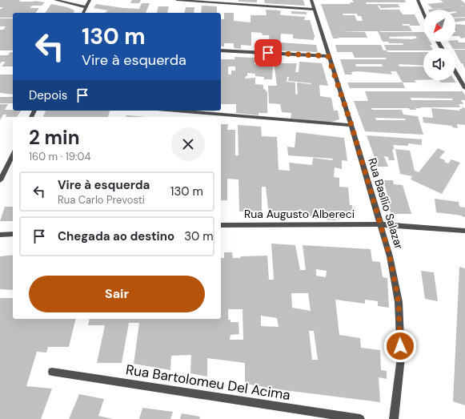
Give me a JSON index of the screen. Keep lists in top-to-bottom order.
{
  "streets": {
    "street": ["Rua Basílio Salazar", "Rua Augusto Albereci", "Rua Bartolomeu Del Acima"]
  },
  "crossings": [
    ["Rua Basílio Salazar", "Rua Augusto Albereci"]
  ],
  "north": "bottom left",
  "page": {
    "turn": ["130 m", "Vire à esquerda"],
    "then": "Depois",
    "heading": ["2 min", "160 m · 19:04"],
    "list": [
      {
        "name": "Vire à esquerda",
        "note": "Rua Carlo Prevosti",
        "value": "130 m"
      },
      {
        "name": "Chegada ao destino",
        "value": "30 m"
      }
    ],
    "buttons": "Sair"
  }
}
